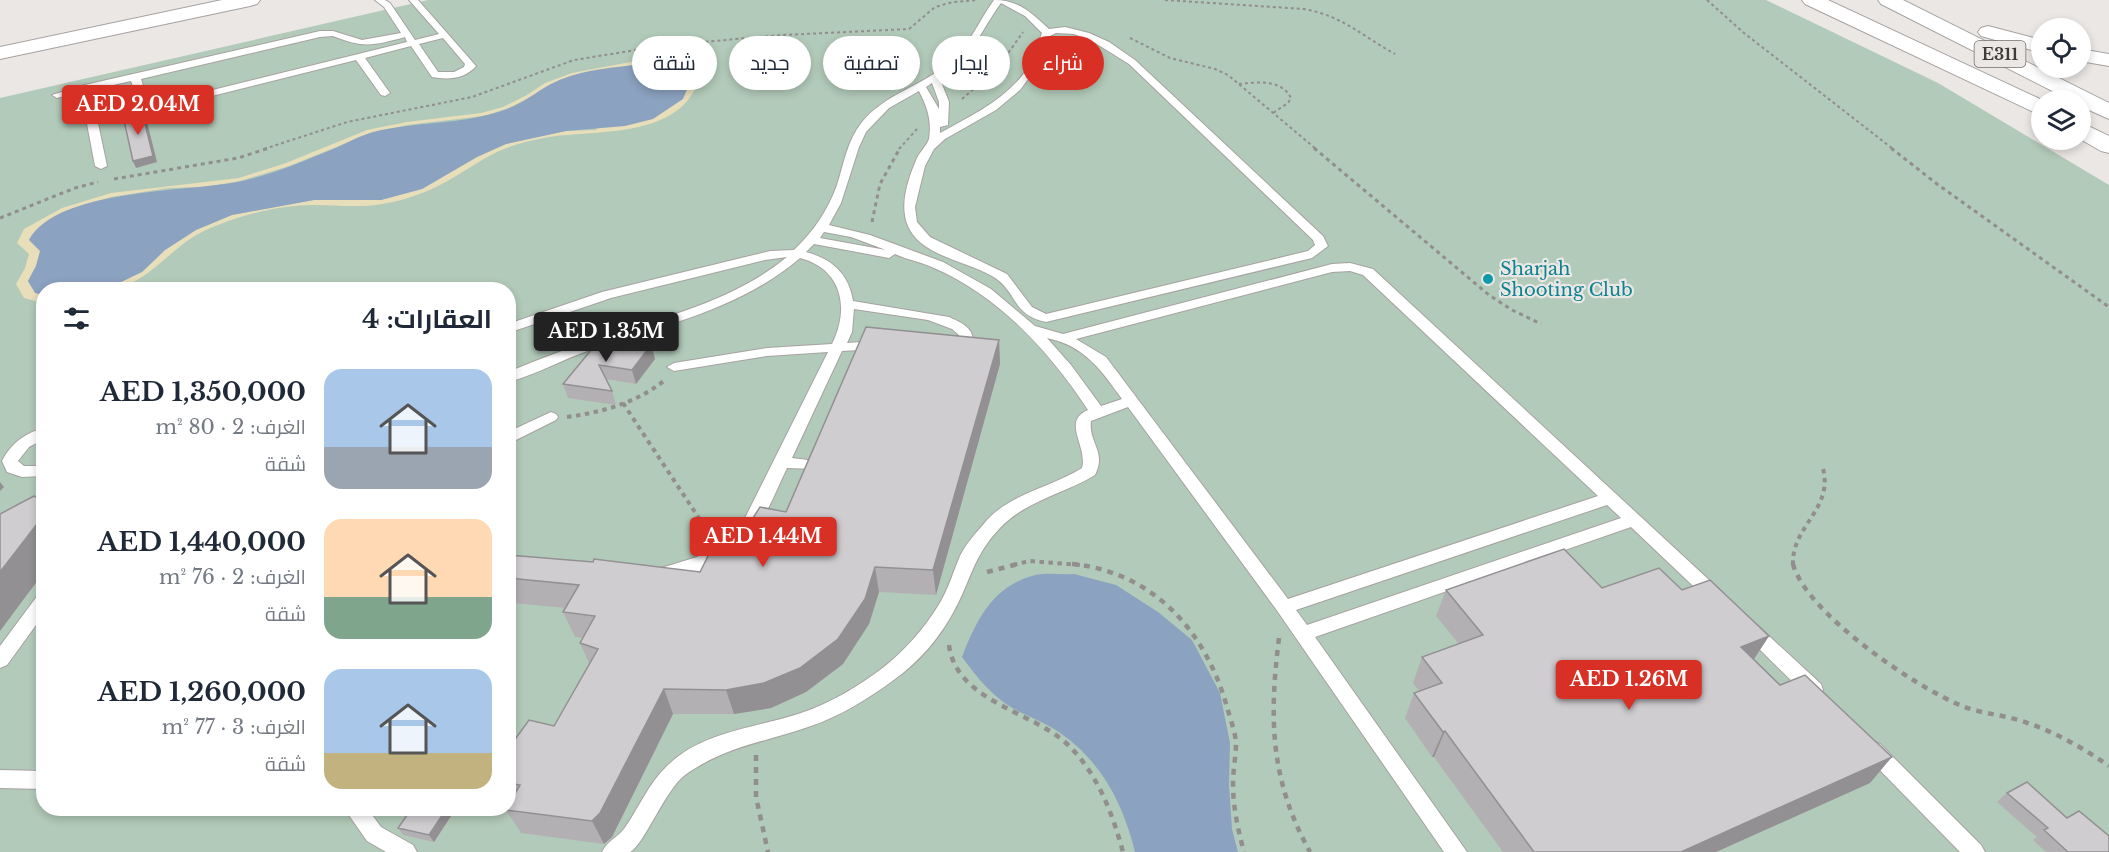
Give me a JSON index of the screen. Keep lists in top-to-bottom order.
{
  "streets": {
    "main road": ["E311"]
  },
  "places": ["Sharjah Shooting Club"],
  "page": {
    "chip": [
      "شراء",
      "إيجار",
      "تصفية",
      "جديد",
      "شقة"
    ],
    "price": [
      "AED 2.04M",
      "AED 1.35M",
      "AED 1.44M",
      "AED 1.26M"
    ],
    "heading": "العقارات: 4",
    "list": [
      {
        "name": "AED 1,350,000",
        "note": "الغرف: 2 · 80 m² · شقة"
      },
      {
        "name": "AED 1,440,000",
        "note": "الغرف: 2 · 76 m² · شقة"
      },
      {
        "name": "AED 1,260,000",
        "note": "الغرف: 3 · 77 m² · شقة"
      }
    ]
  }
}
